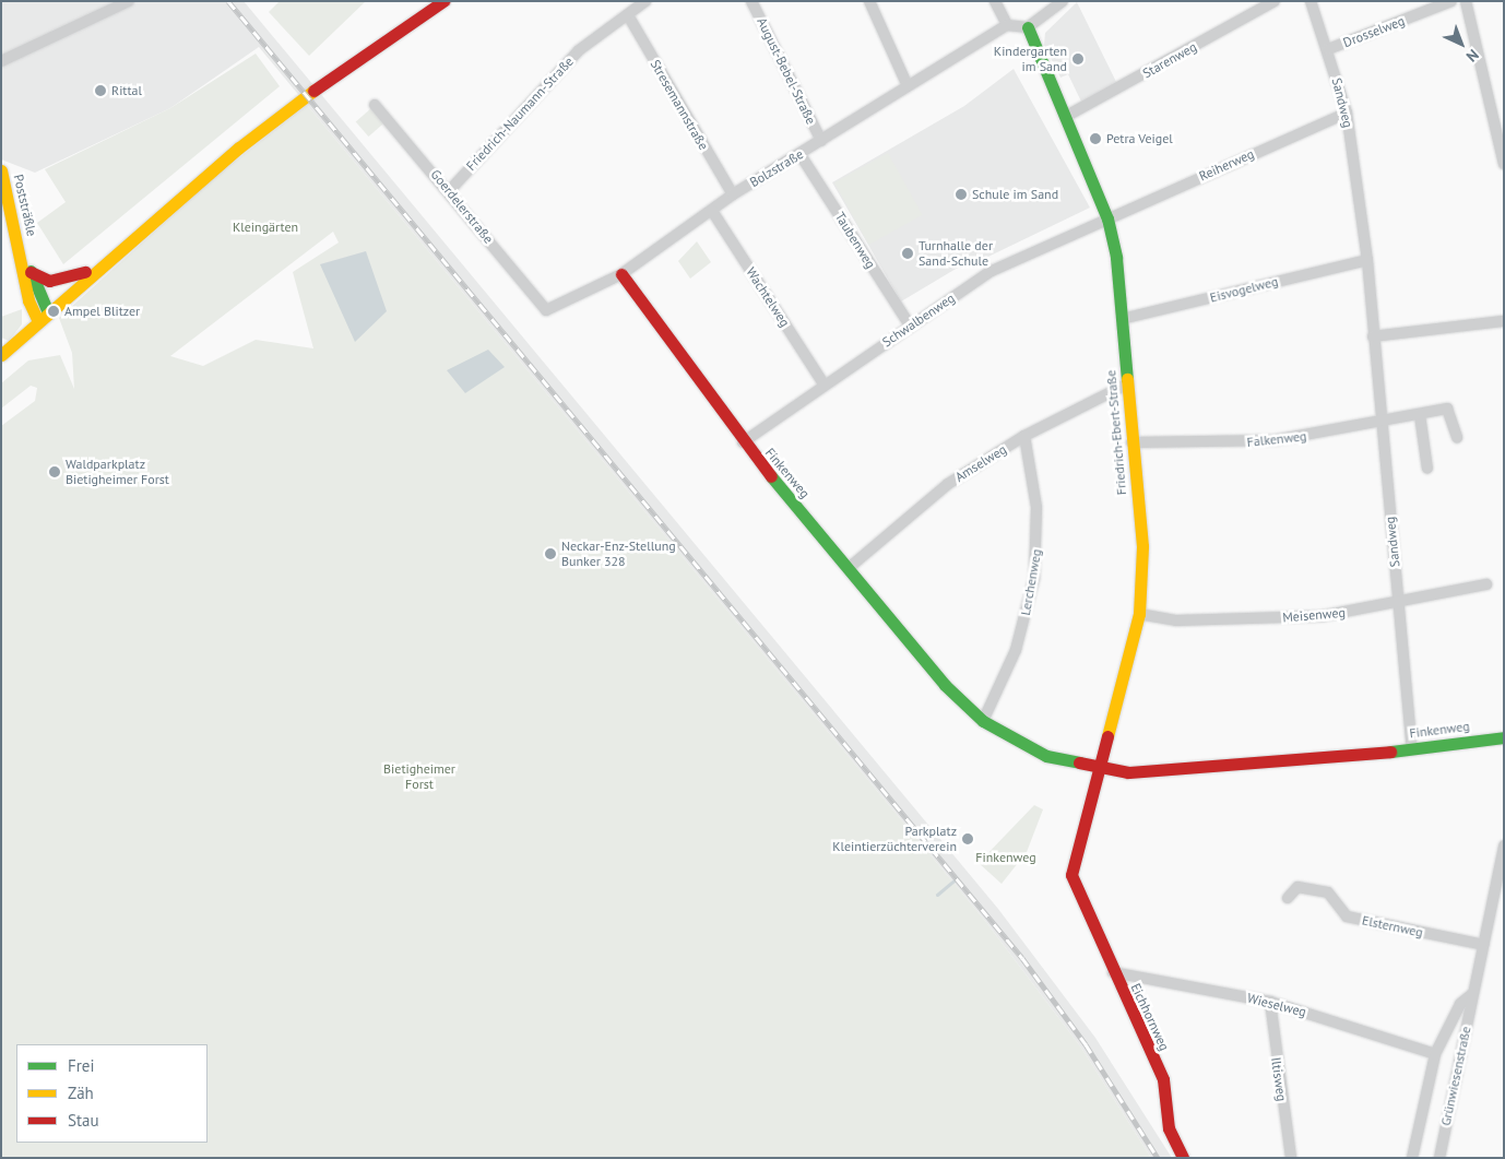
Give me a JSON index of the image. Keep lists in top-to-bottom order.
{
  "streets": {
    "street": [
      "Drosselweg",
      "Starenweg",
      "August-Bebel-Straße",
      "Sandweg",
      "Stresemannstraße",
      "Friedrich-Naumann-Straße",
      "Reiherweg",
      "Bolzstraße",
      "Poststräßle",
      "Goerdelerstraße",
      "Taubenweg",
      "Eisvogelweg",
      "Wachtelweg",
      "Schwalbenweg",
      "Friedrich-Ebert-Straße",
      "Falkenweg",
      "Amselweg",
      "Finkenweg",
      "Lerchenweg",
      "Meisenweg",
      "Elsternweg",
      "Wieselweg",
      "Eichhornweg",
      "Grünwiesenstraße",
      "Iltisweg"
    ]
  },
  "crossings": [
    ["Drosselweg", "Sandweg"],
    ["Starenweg", "Friedrich-Ebert-Straße"],
    ["August-Bebel-Straße", "Bolzstraße"],
    ["Sandweg", "Reiherweg"],
    ["Sandweg", "Eisvogelweg"],
    ["Sandweg", "Falkenweg"],
    ["Sandweg", "Finkenweg"],
    ["Sandweg", "Meisenweg"],
    ["Stresemannstraße", "Friedrich-Naumann-Straße"],
    ["Stresemannstraße", "Bolzstraße"],
    ["Friedrich-Naumann-Straße", "Goerdelerstraße"],
    ["Reiherweg", "Schwalbenweg"],
    ["Reiherweg", "Friedrich-Ebert-Straße"],
    ["Bolzstraße", "Goerdelerstraße"],
    ["Bolzstraße", "Taubenweg"],
    ["Bolzstraße", "Wachtelweg"],
    ["Bolzstraße", "Finkenweg"],
    ["Taubenweg", "Schwalbenweg"],
    ["Eisvogelweg", "Friedrich-Ebert-Straße"],
    ["Wachtelweg", "Schwalbenweg"],
    ["Schwalbenweg", "Friedrich-Ebert-Straße"],
    ["Schwalbenweg", "Finkenweg"],
    ["Friedrich-Ebert-Straße", "Falkenweg"],
    ["Friedrich-Ebert-Straße", "Amselweg"],
    ["Friedrich-Ebert-Straße", "Finkenweg"],
    ["Friedrich-Ebert-Straße", "Meisenweg"],
    ["Friedrich-Ebert-Straße", "Eichhornweg"],
    ["Amselweg", "Finkenweg"],
    ["Amselweg", "Lerchenweg"],
    ["Finkenweg", "Lerchenweg"],
    ["Elsternweg", "Grünwiesenstraße"],
    ["Wieselweg", "Eichhornweg"],
    ["Wieselweg", "Grünwiesenstraße"],
    ["Wieselweg", "Iltisweg"]
  ],
  "parks": ["Kleingärten", "Bietigheimer Forst", "Finkenweg"],
  "places": [
    "Kindergarten im Sand",
    "Rittal",
    "Petra Veigel",
    "Schule im Sand",
    "Turnhalle der Sand-Schule",
    "Ampel Blitzer",
    "Waldparkplatz Bietigheimer Forst",
    "Neckar-Enz-Stellung Bunker 328",
    "Parkplatz Kleintierzüchterverein"
  ],
  "legend": ["Frei", "Zäh", "Stau"],
  "north": "bottom right"
}
